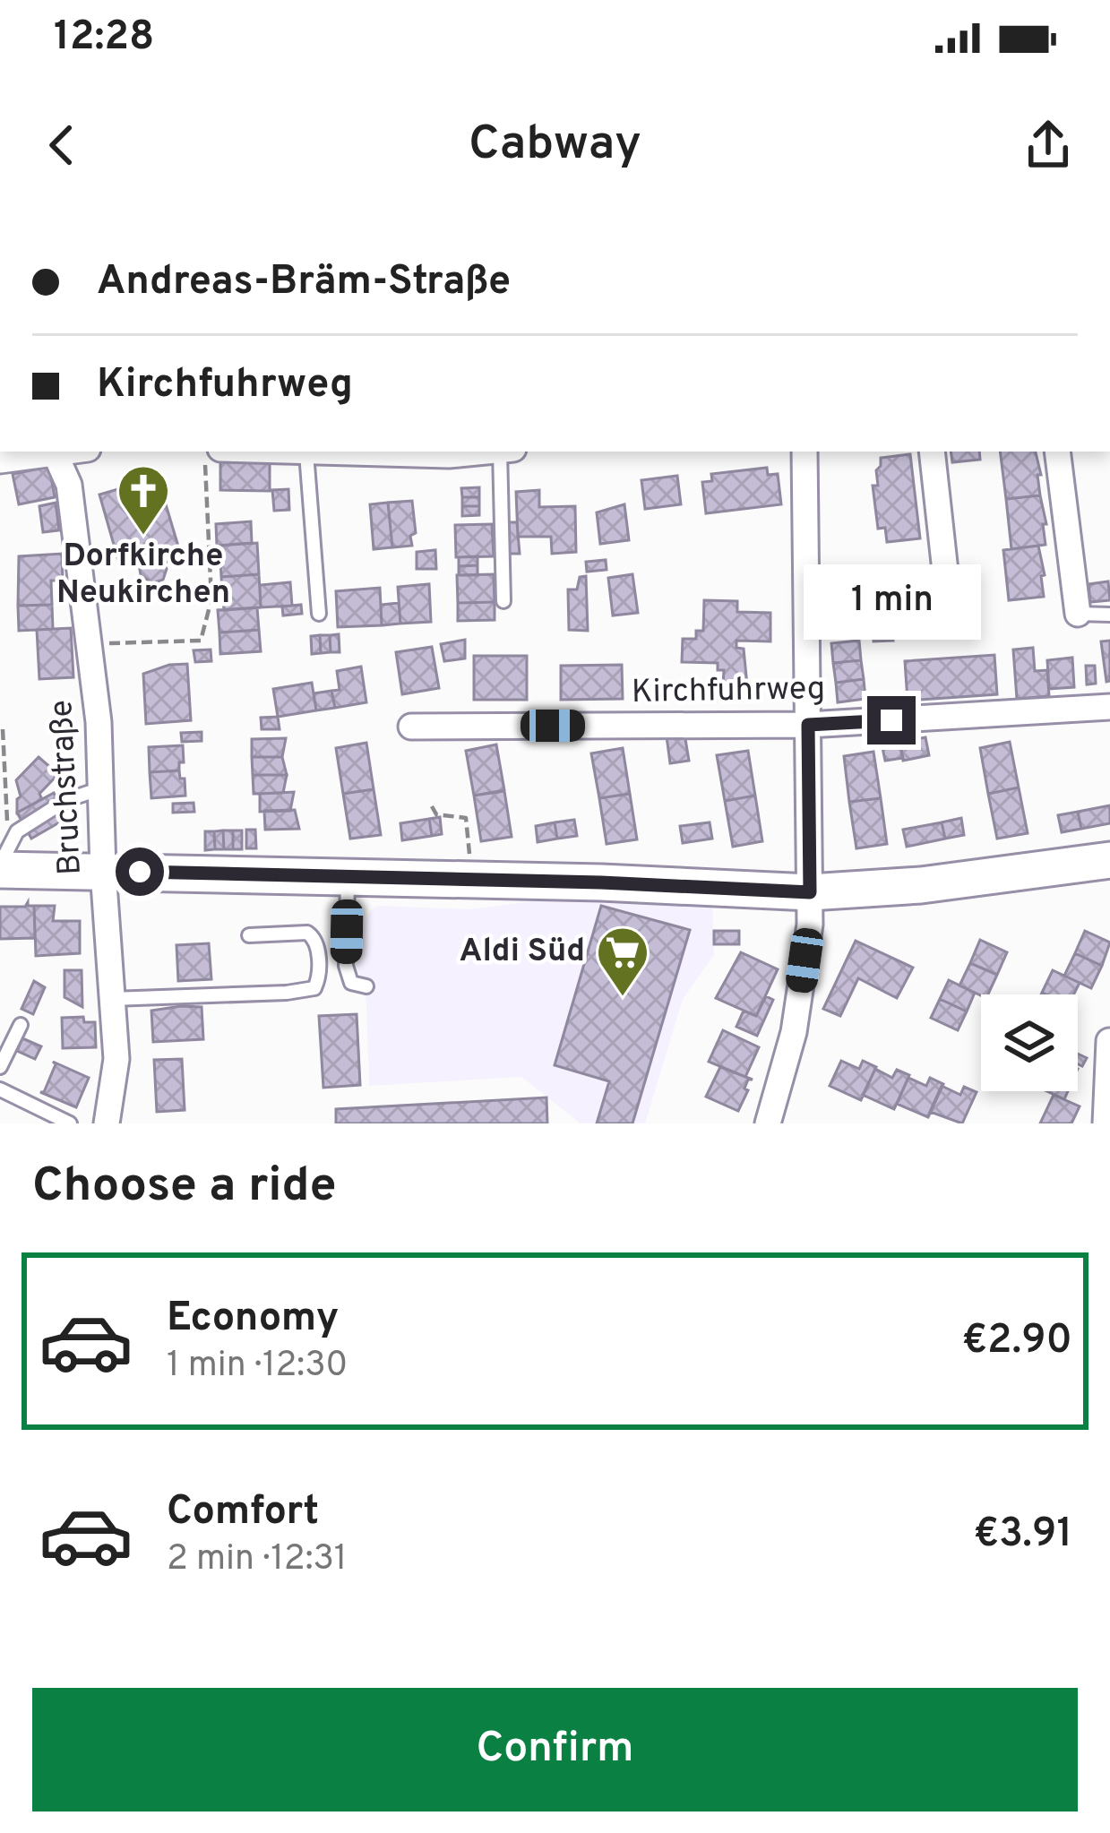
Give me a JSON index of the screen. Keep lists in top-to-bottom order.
{
  "streets": {
    "street": ["Kirchfuhrweg", "Bruchstraße"]
  },
  "places": {
    "church": ["Dorfkirche Neukirchen"],
    "supermarket": ["Aldi Süd"]
  },
  "page": {
    "status": "12:28",
    "header": "Cabway",
    "banner": ["Andreas-Bräm-Straße", "Kirchfuhrweg"],
    "bubble": "1 min",
    "heading": "Choose a ride",
    "list": [
      {
        "name": "Economy",
        "note": "1 min · 12:30",
        "value": "€2.90"
      },
      {
        "name": "Comfort",
        "note": "2 min · 12:31",
        "value": "€3.91"
      }
    ],
    "buttons": "Confirm"
  }
}
